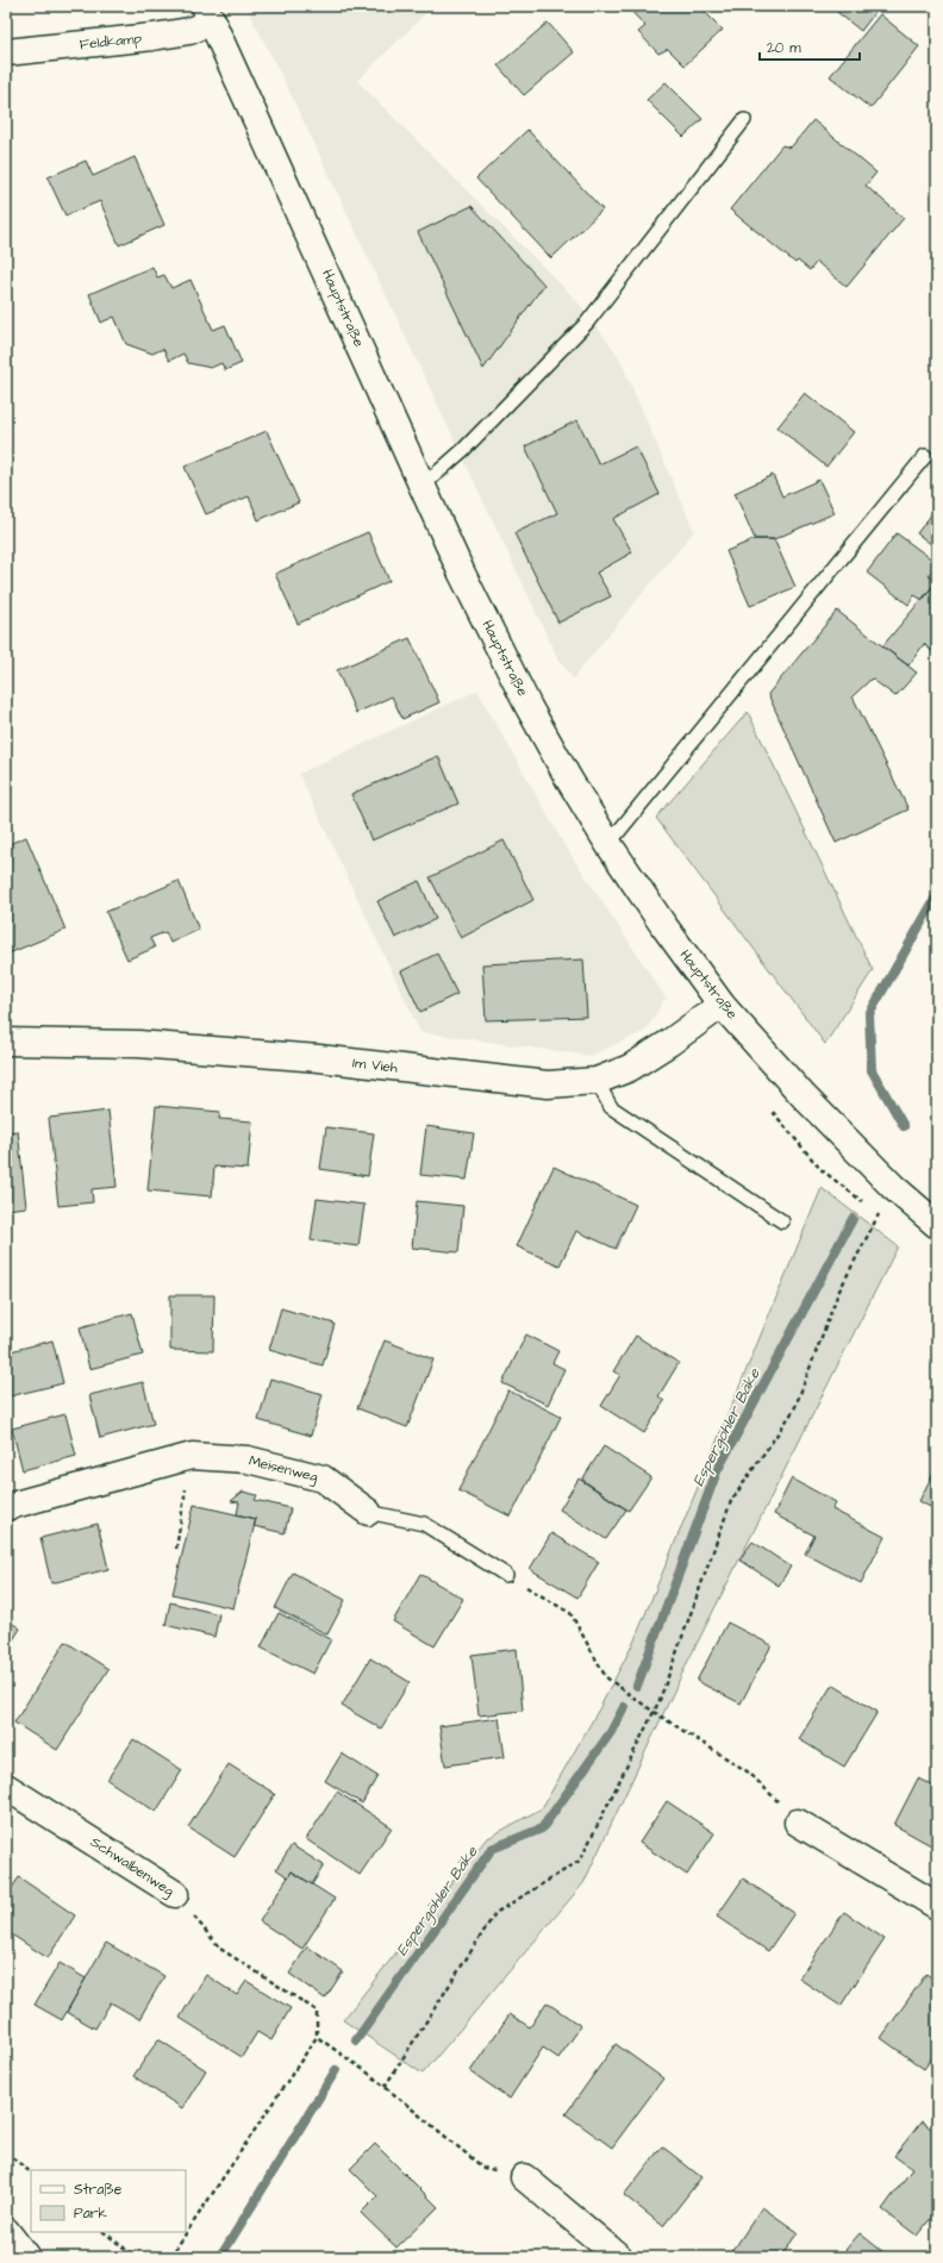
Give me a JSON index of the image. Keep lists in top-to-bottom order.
{
  "streets": {
    "street": [
      "Feldkamp",
      "Hauptstraße",
      "Im Vieh",
      "Meisenweg",
      "Schwalbenweg"
    ]
  },
  "crossings": [
    ["Feldkamp", "Hauptstraße"],
    ["Hauptstraße", "Im Vieh"]
  ],
  "water": ["Espergöhler Bäke"],
  "legend": ["Straße", "Park"],
  "scale_bar": "20 m"
}
